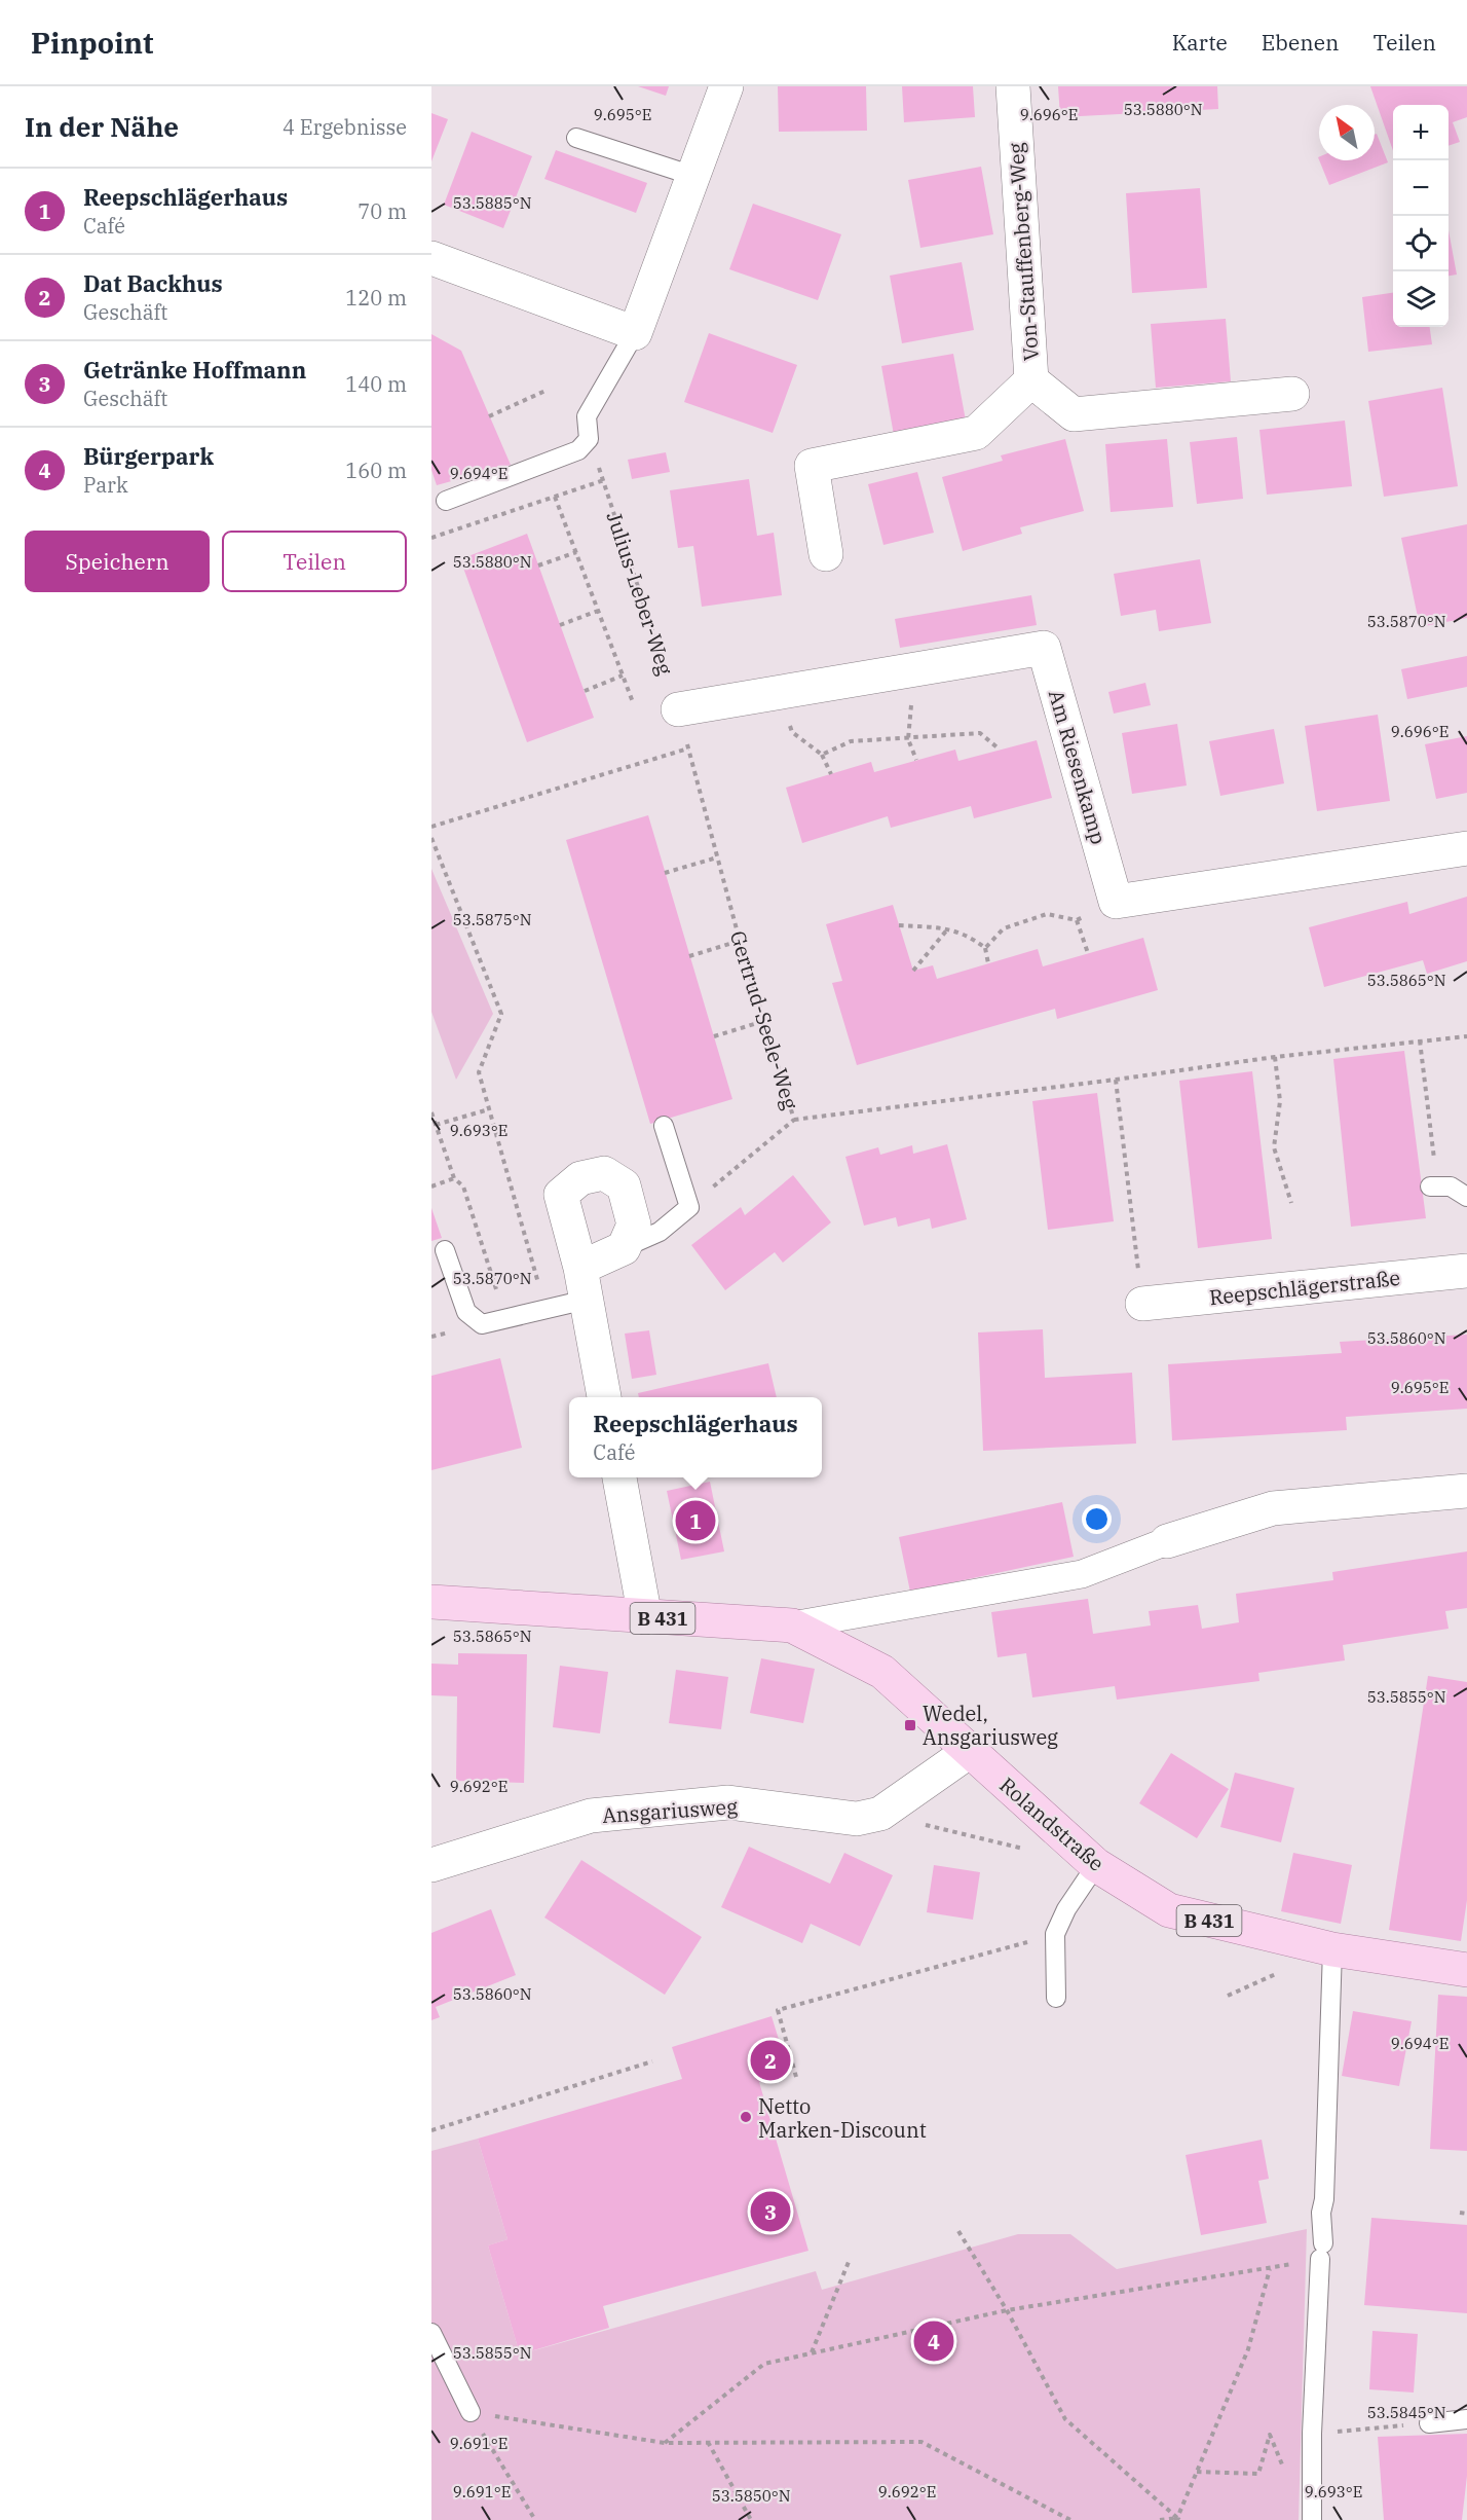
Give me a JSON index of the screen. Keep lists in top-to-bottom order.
{
  "streets": {
    "main road": ["B 431", "Rolandstraße"],
    "street": [
      "Von-Stauffenberg-Weg",
      "Am Riesenkamp",
      "Reepschlägerstraße",
      "Ansgariusweg"
    ],
    "path": ["Julius-Leber-Weg", "Gertrud-Seele-Weg"]
  },
  "crossings": [
    ["Julius-Leber-Weg", "Am Riesenkamp"],
    ["Julius-Leber-Weg", "Gertrud-Seele-Weg"],
    ["B 431", "Rolandstraße"],
    ["Ansgariusweg", "Rolandstraße"]
  ],
  "places": {
    "transit": ["Wedel, Ansgariusweg"],
    "other": ["Netto Marken-Discount"]
  },
  "north": "top left",
  "page": {
    "header": "Pinpoint",
    "nav": ["Karte", "Ebenen", "Teilen"],
    "heading": ["In der Nähe", "4 Ergebnisse"],
    "map_buttons": ["+", "−"],
    "list": [
      {
        "mark": "1",
        "name": "Reepschlägerhaus",
        "note": "Café",
        "value": "70 m"
      },
      {
        "mark": "2",
        "name": "Dat Backhus",
        "note": "Geschäft",
        "value": "120 m"
      },
      {
        "mark": "3",
        "name": "Getränke Hoffmann",
        "note": "Geschäft",
        "value": "140 m"
      },
      {
        "mark": "4",
        "name": "Bürgerpark",
        "note": "Park",
        "value": "160 m"
      }
    ],
    "buttons": ["Speichern", "Teilen"],
    "popup": ["Reepschlägerhaus", "Café"],
    "pins": [
      "1",
      "2",
      "3",
      "4"
    ]
  },
  "coordinates": [
    "53.5880°N",
    "9.695°E",
    "9.696°E",
    "53.5885°N",
    "9.694°E",
    "53.5870°N",
    "53.5875°N",
    "53.5865°N",
    "9.693°E",
    "53.5860°N",
    "53.5855°N",
    "9.692°E",
    "53.5845°N",
    "9.691°E",
    "53.5850°N"
  ]
}
